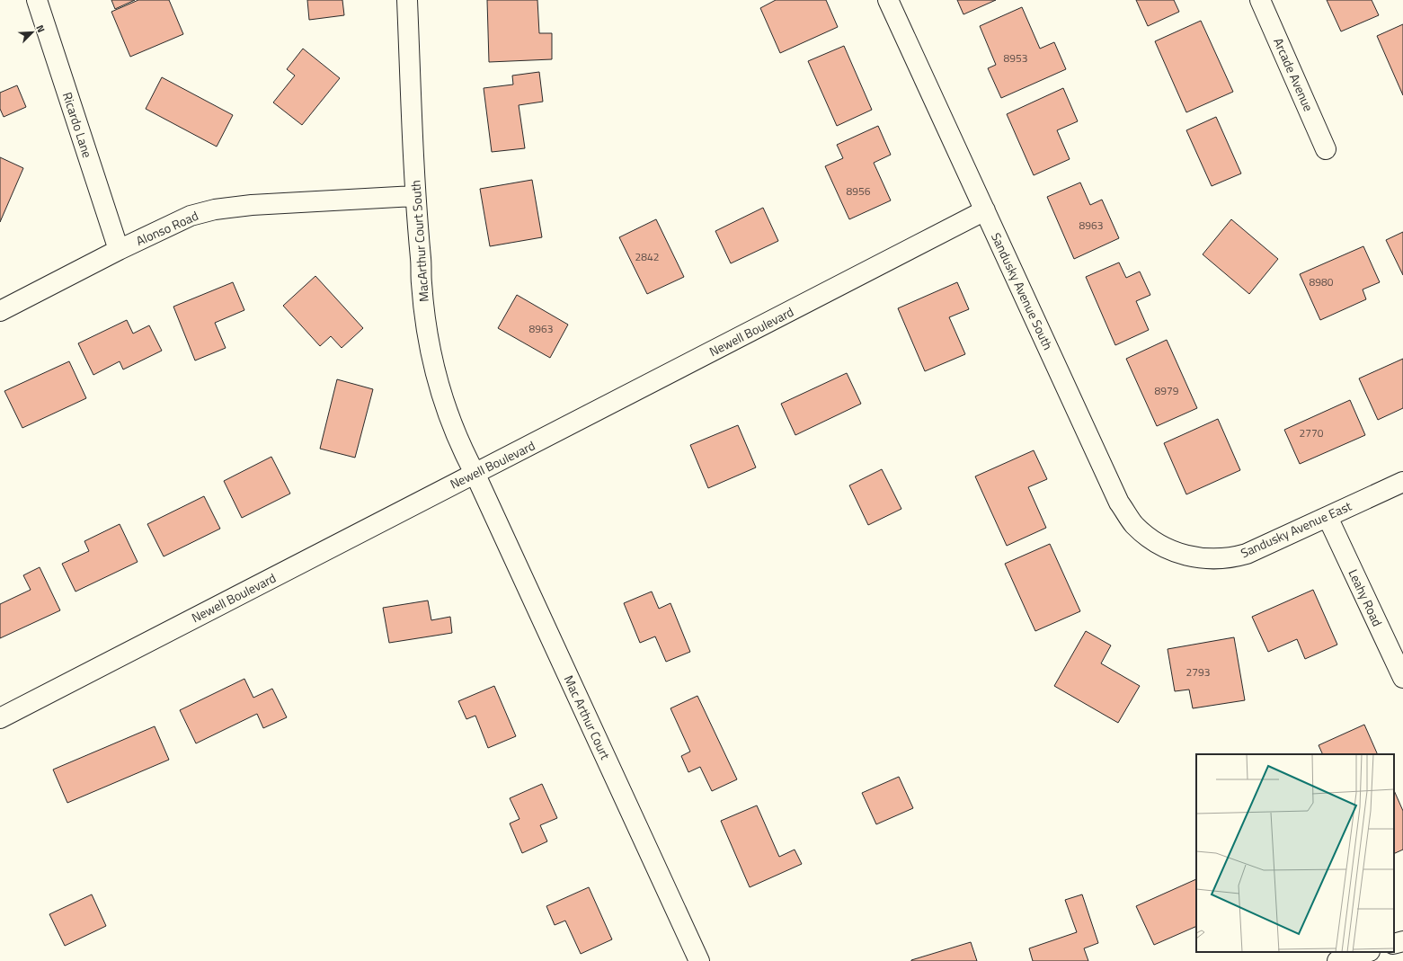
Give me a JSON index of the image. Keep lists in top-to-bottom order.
{
  "streets": {
    "street": [
      "Arcade Avenue",
      "Ricardo Lane",
      "Alonso Road",
      "MacArthur Court South",
      "Sandusky Avenue South",
      "Newell Boulevard",
      "Sandusky Avenue East",
      "Leahy Road",
      "Mac Arthur Court"
    ]
  },
  "crossings": [
    ["Ricardo Lane", "Alonso Road"],
    ["Alonso Road", "MacArthur Court South"],
    ["MacArthur Court South", "Newell Boulevard"],
    ["MacArthur Court South", "Mac Arthur Court"],
    ["Sandusky Avenue South", "Newell Boulevard"],
    ["Sandusky Avenue South", "Sandusky Avenue East"],
    ["Newell Boulevard", "Mac Arthur Court"],
    ["Sandusky Avenue East", "Leahy Road"]
  ],
  "house_numbers": [
    "8953",
    "8956",
    "8963",
    "2842",
    "8980",
    "8963",
    "8979",
    "2770",
    "2793"
  ],
  "north": "top right"
}
